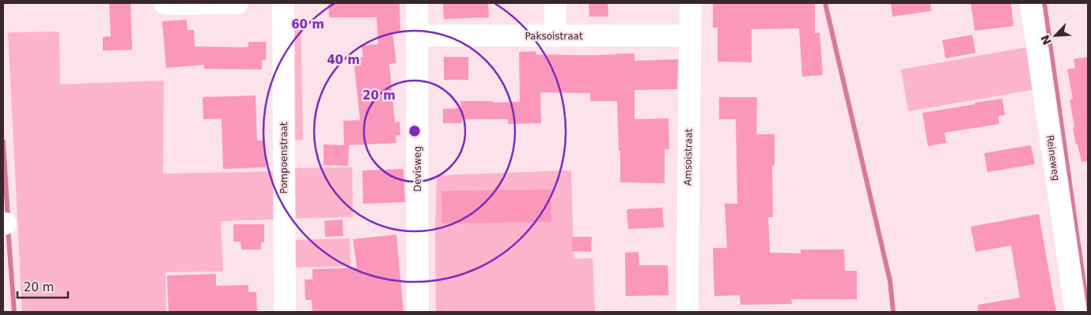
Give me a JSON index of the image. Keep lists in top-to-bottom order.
{
  "streets": {
    "street": [
      "Paksoistraat",
      "Amsoistraat",
      "Pompoenstraat",
      "Reineweg",
      "Devisweg"
    ]
  },
  "crossings": [
    ["Paksoistraat", "Amsoistraat"],
    ["Paksoistraat", "Devisweg"]
  ],
  "scale_bar": "20 m",
  "north": "bottom left",
  "rings": ["60 m", "40 m", "20 m"]
}
